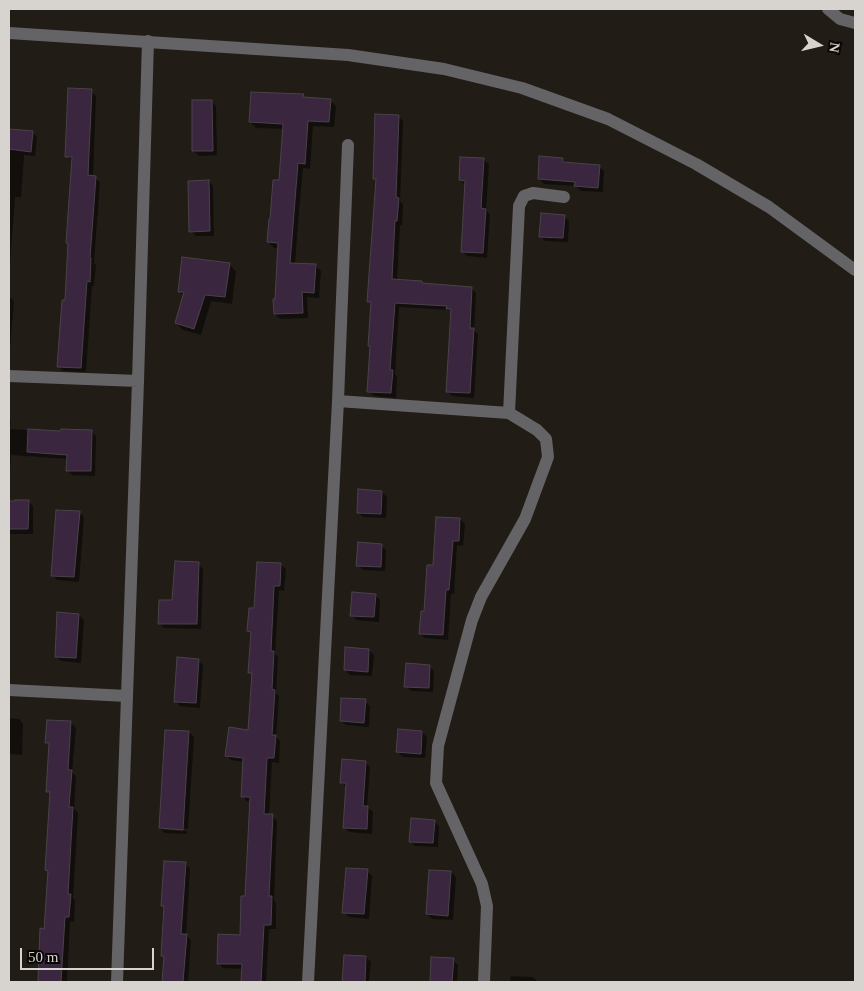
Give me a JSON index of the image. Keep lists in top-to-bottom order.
{
  "scale_bar": "50 m",
  "north": "right"
}
